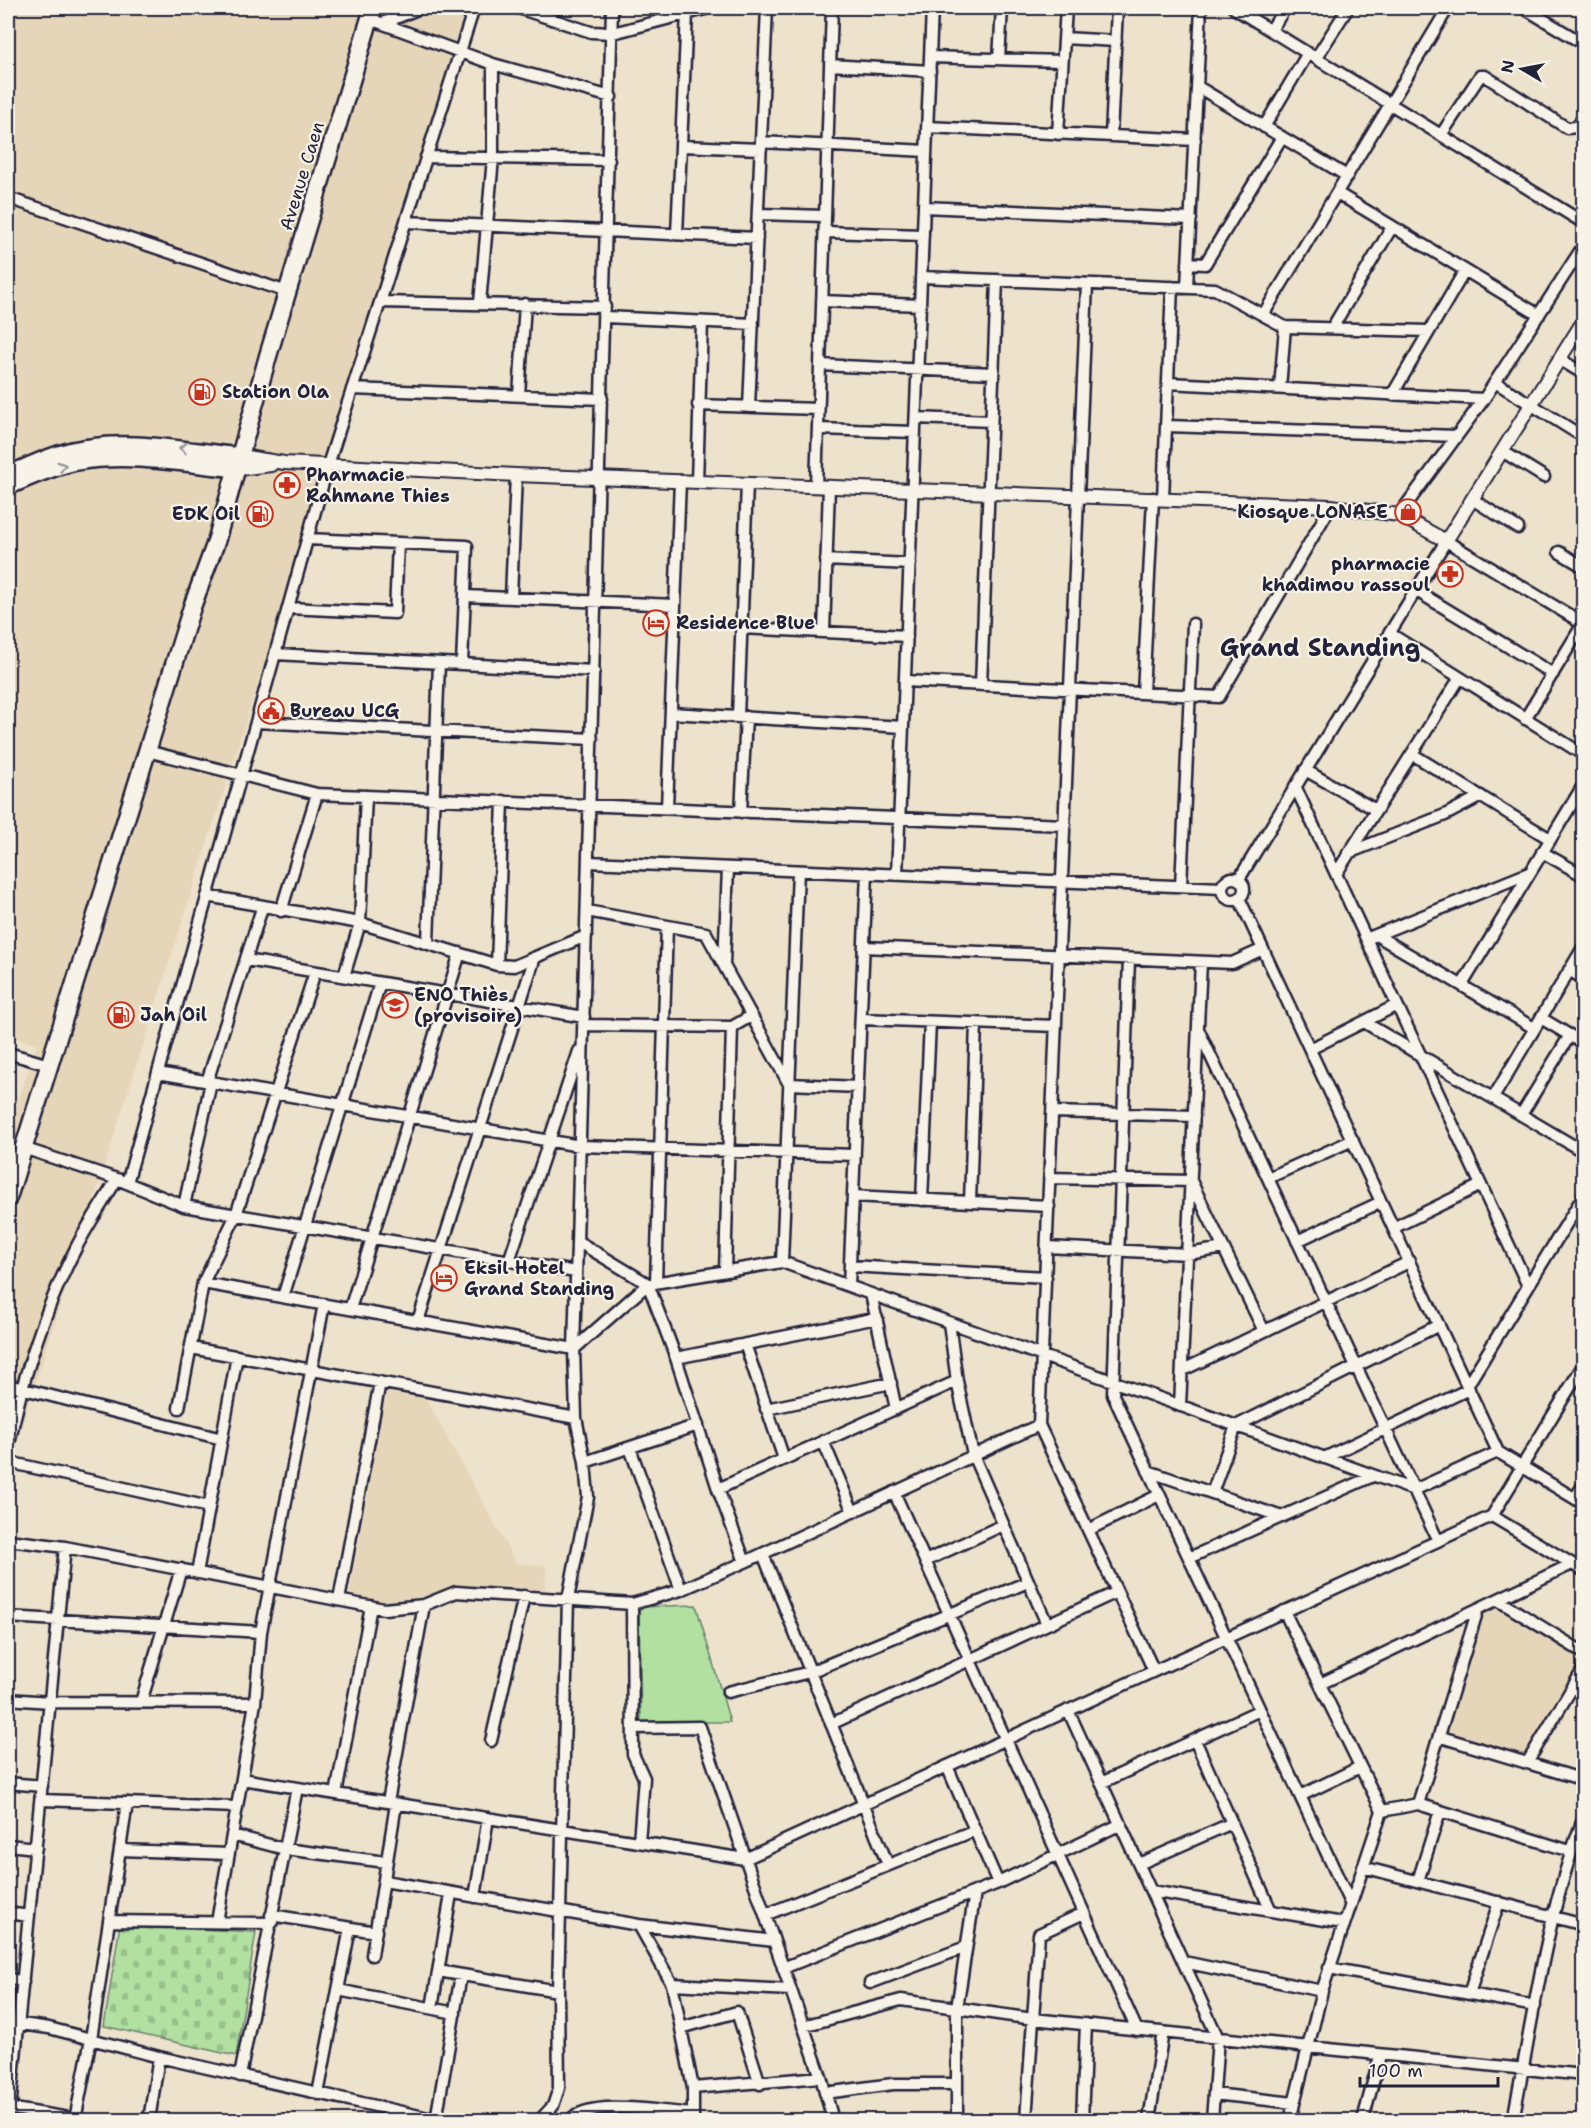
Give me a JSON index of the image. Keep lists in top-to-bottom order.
{
  "streets": {
    "highway": ["Avenue Caen"]
  },
  "districts": ["Grand Standing"],
  "places": {
    "fuel station": ["Station Ola", "EDK Oil", "Jah Oil"],
    "pharmacy": ["Pharmacie Rahmane Thies", "pharmacie khadimou rassoul"],
    "shop": ["Kiosque LONASE"],
    "hotel": ["Residence Blue", "Eksil Hotel Grand Standing"],
    "public building": ["Bureau UCG"],
    "school or university": ["ENO Thiès (provisoire)"]
  },
  "scale_bar": "100 m",
  "north": "left"
}
